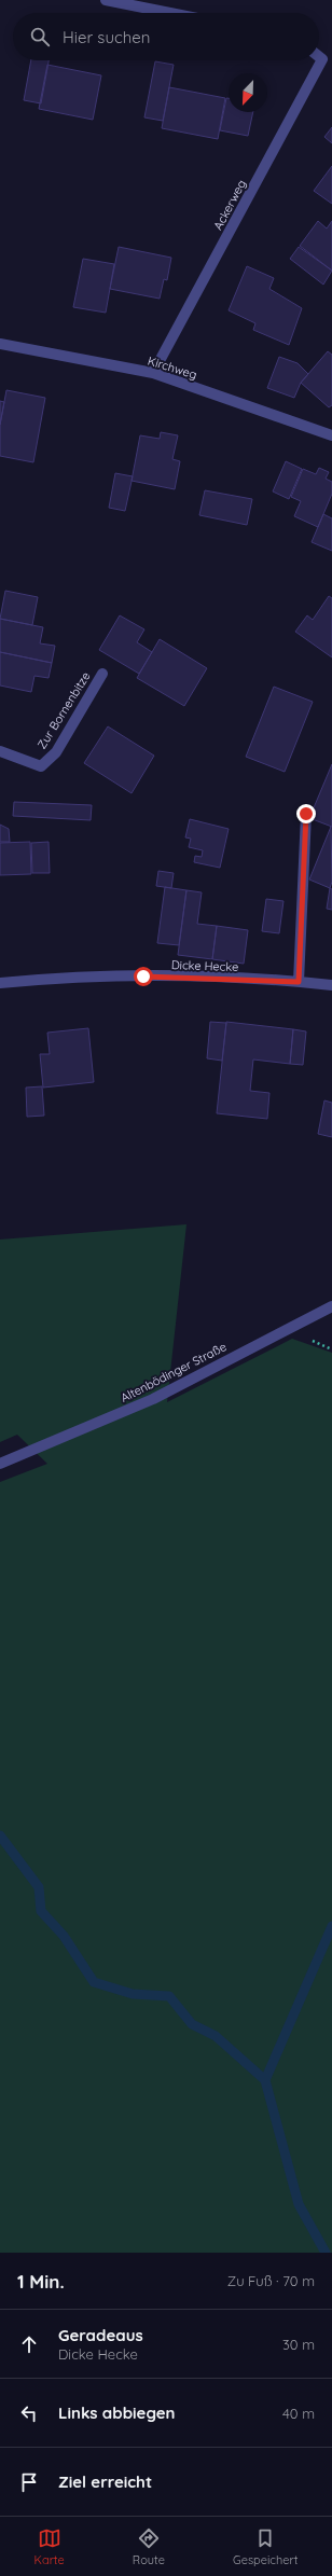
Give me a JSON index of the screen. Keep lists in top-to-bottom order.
{
  "streets": {
    "street": [
      "Ackerweg",
      "Kirchweg",
      "Zur Bornenbitze",
      "Dicke Hecke",
      "Altenbödinger Straße"
    ]
  },
  "crossings": [
    ["Ackerweg", "Kirchweg"]
  ],
  "north": "bottom left",
  "page": {
    "search": "Hier suchen",
    "heading": ["1 Min.", "Zu Fuß · 70 m"],
    "list": [
      ["Geradeaus", "Dicke Hecke", "30 m"],
      ["Links abbiegen", "40 m"],
      "Ziel erreicht"
    ],
    "nav": ["Karte", "Route", "Gespeichert"]
  }
}
